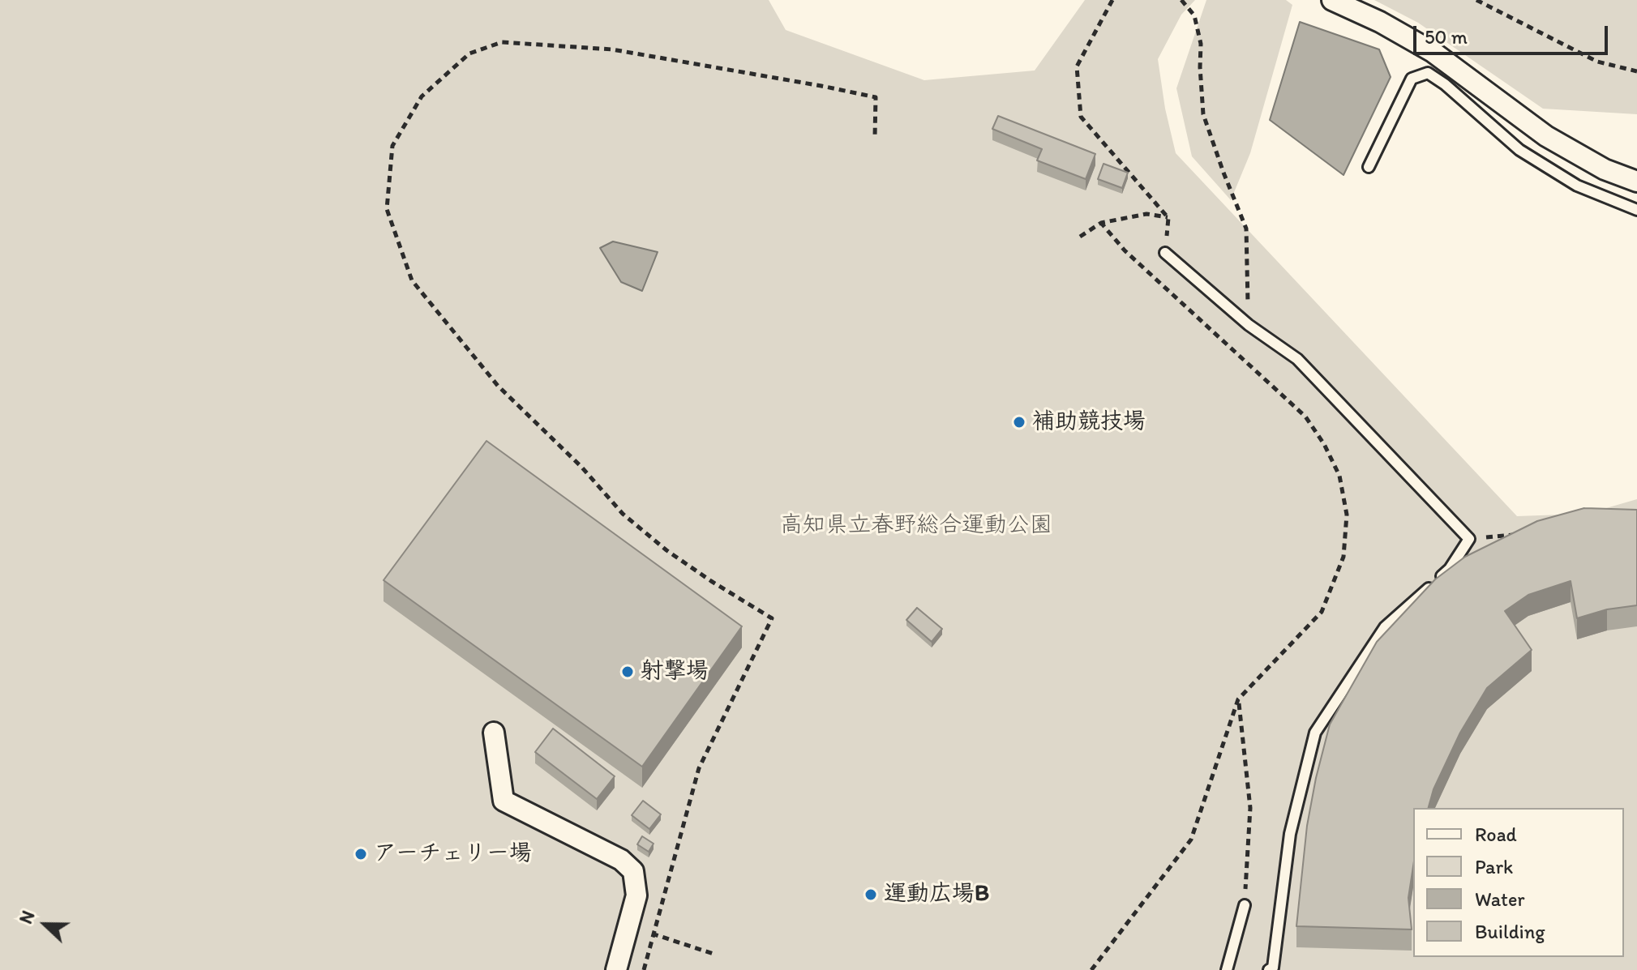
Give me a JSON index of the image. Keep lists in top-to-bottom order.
{
  "parks": ["高知県立春野総合運動公園"],
  "places": [
    "補助競技場",
    "射撃場",
    "アーチェリー場",
    "運動広場B"
  ],
  "legend": [
    "Road",
    "Park",
    "Water",
    "Building"
  ],
  "scale_bar": "50 m",
  "north": "left"
}
